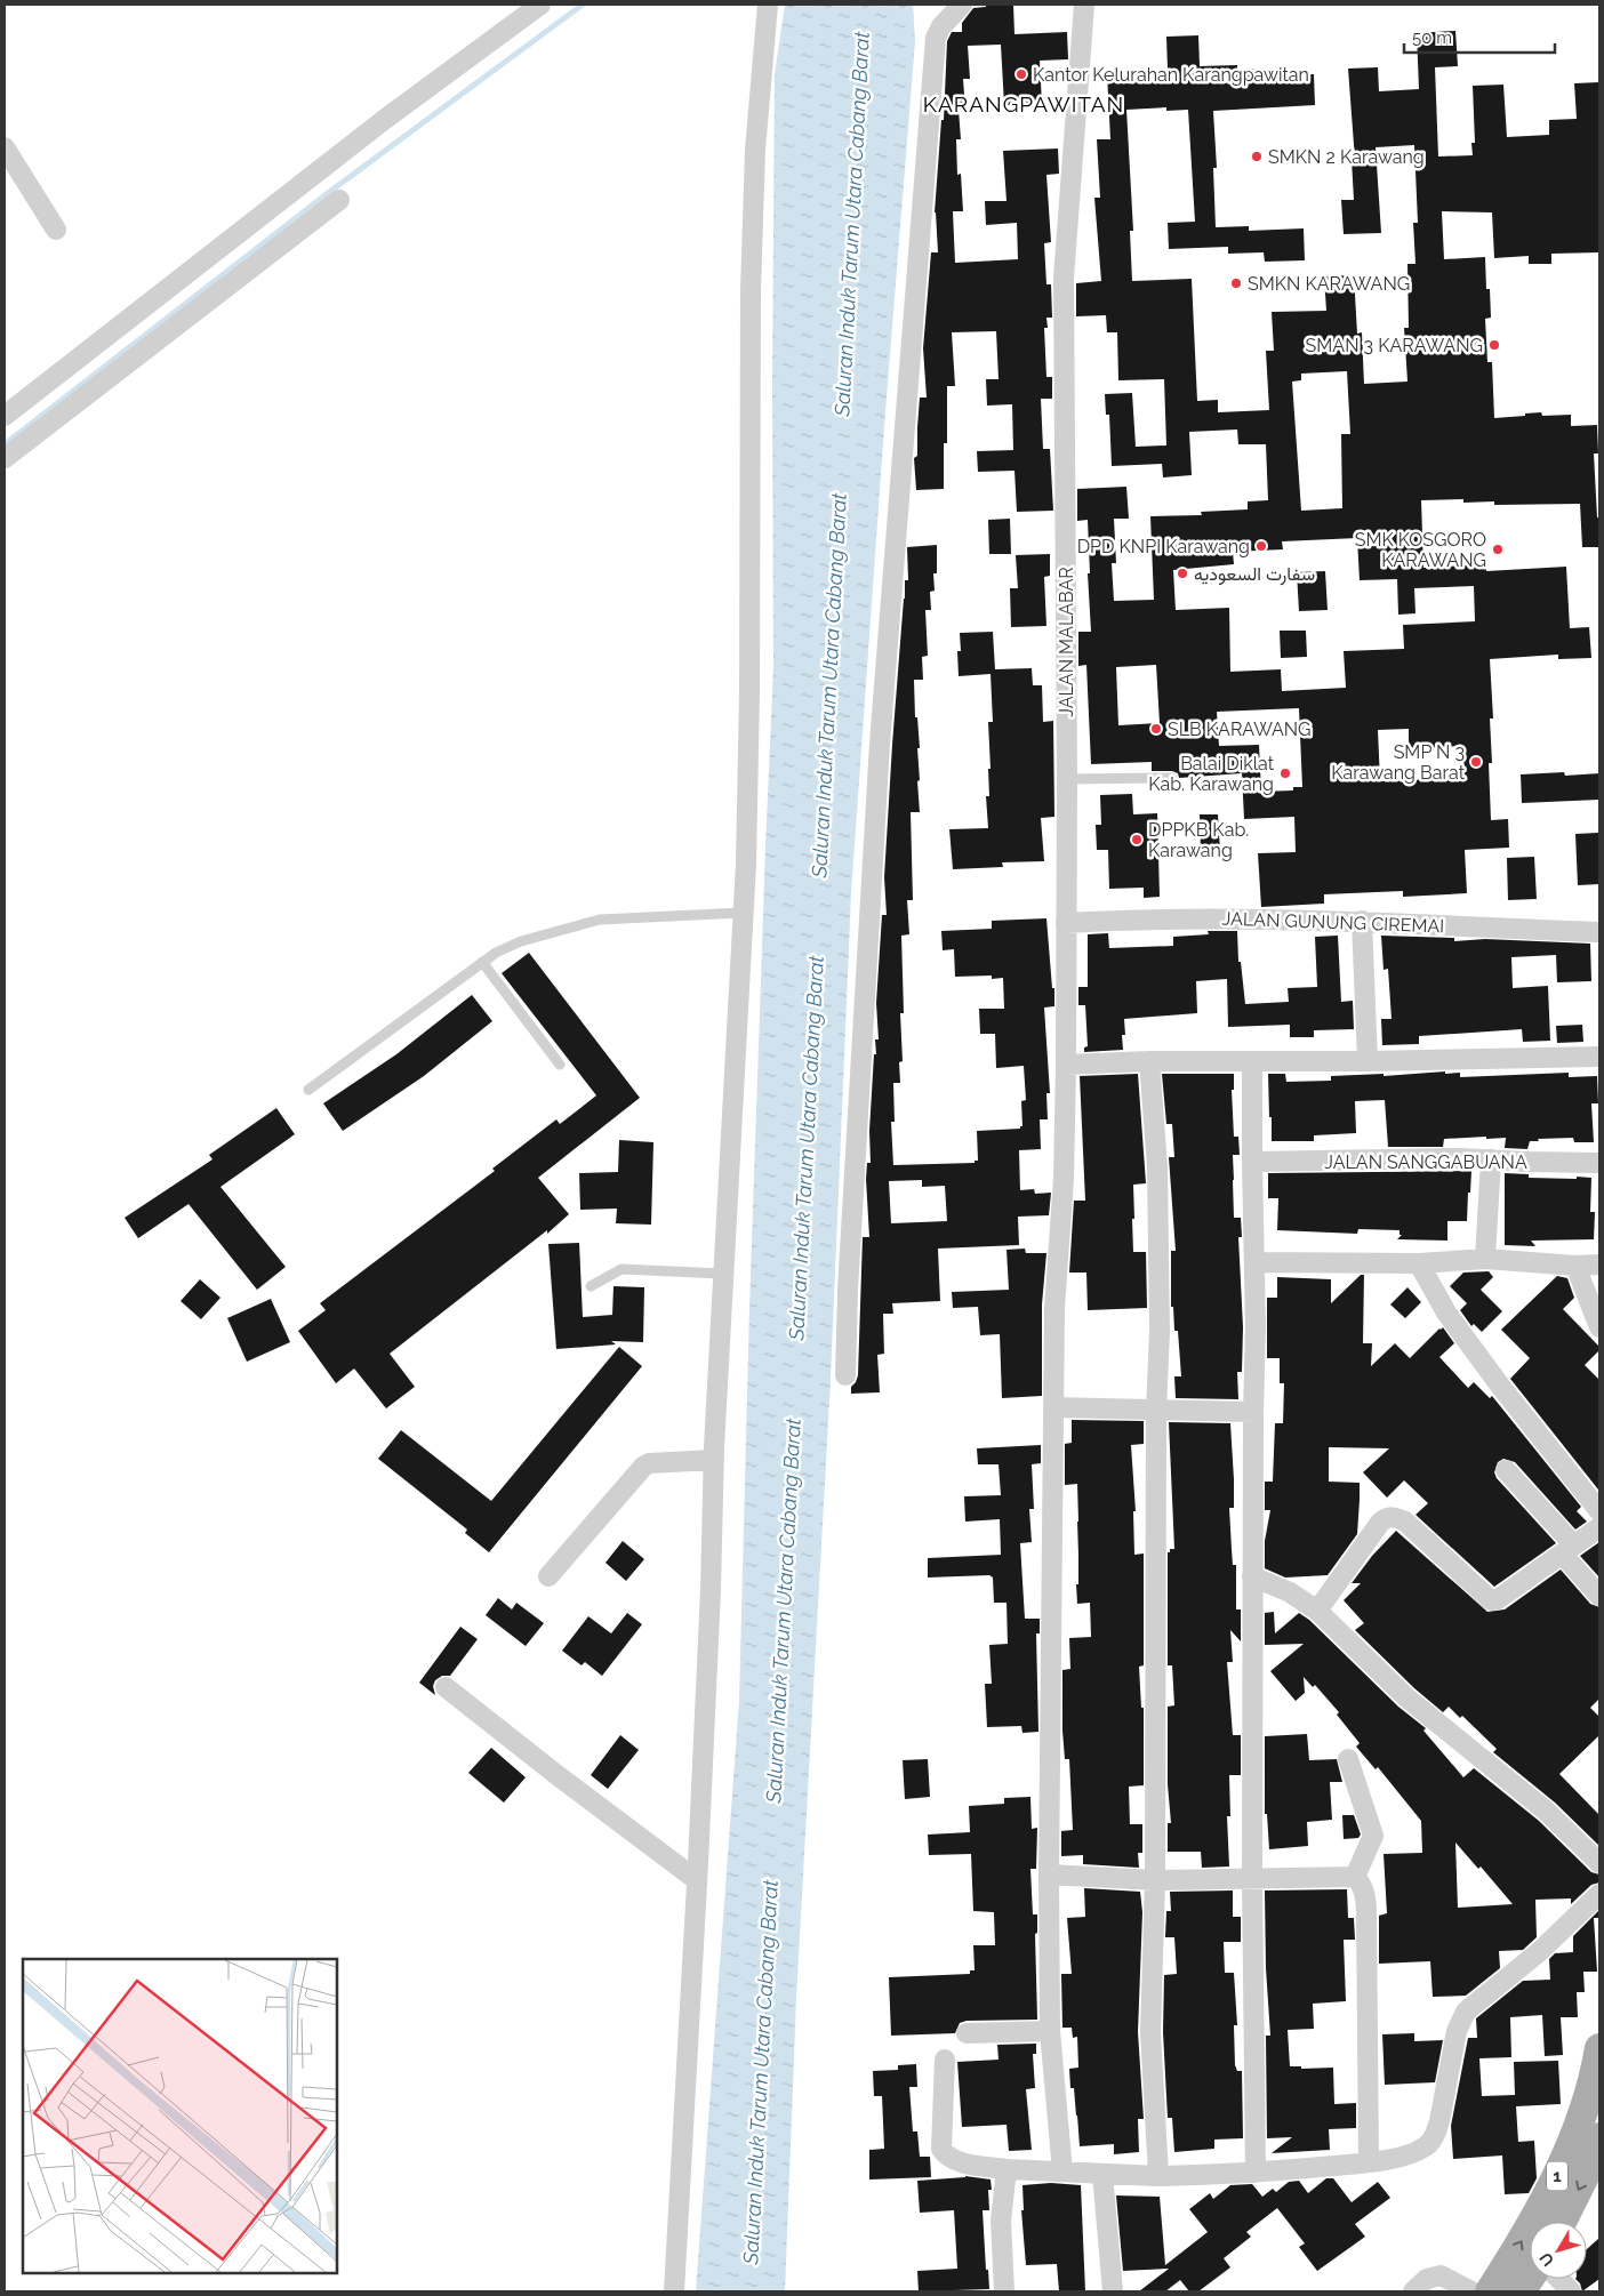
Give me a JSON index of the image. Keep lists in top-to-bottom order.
{
  "streets": {
    "main road": ["1"],
    "street": ["JALAN MALABAR", "JALAN GUNUNG CIREMAI", "JALAN SANGGABUANA"]
  },
  "crossings": [
    ["JALAN MALABAR", "JALAN GUNUNG CIREMAI"]
  ],
  "districts": ["KARANGPAWITAN"],
  "water": ["Saluran Induk Tarum Utara Cabang Barat"],
  "places": [
    "Kantor Kelurahan Karangpawitan",
    "SMKN 2 Karawang",
    "SMKN KARAWANG",
    "SMAN 3 KARAWANG",
    "DPD KNPI Karawang",
    "SMK KOSGORO KARAWANG",
    "سفارت السعوديه",
    "SLB KARAWANG",
    "SMP N 3 Karawang Barat",
    "Balai Diklat Kab. Karawang",
    "DPPKB Kab. Karawang"
  ],
  "scale_bar": "50 m",
  "north": "bottom left"
}
